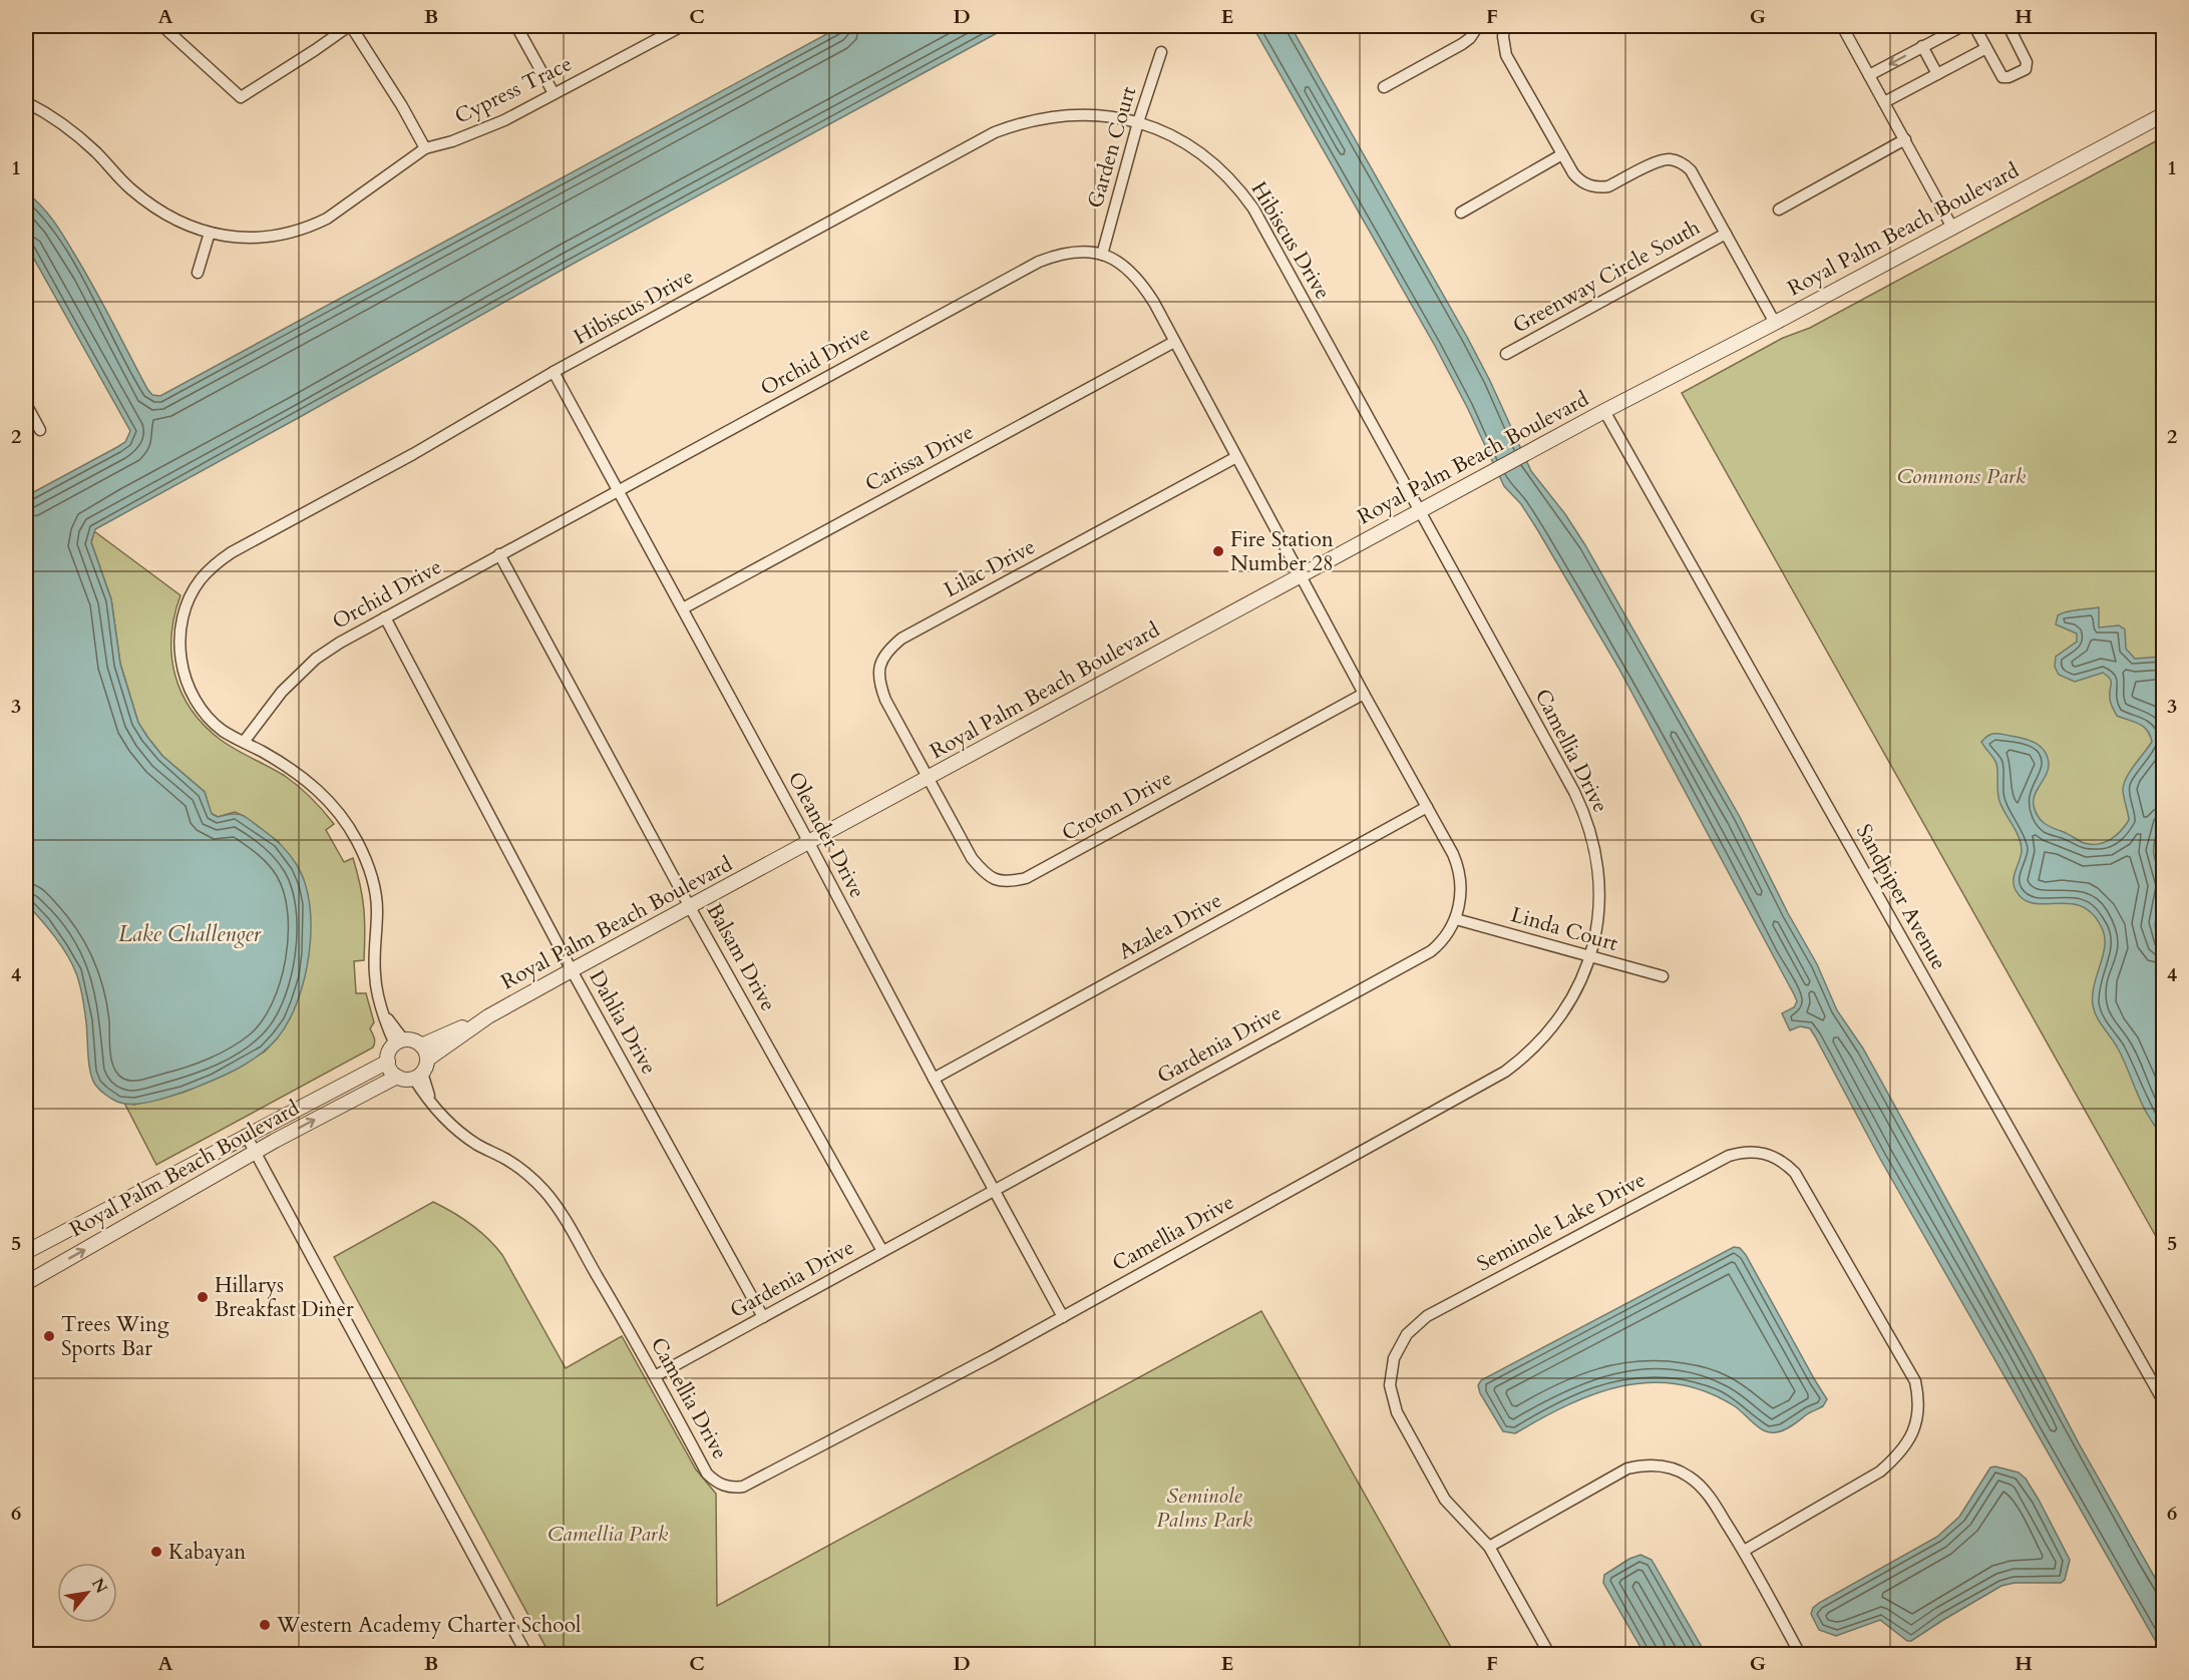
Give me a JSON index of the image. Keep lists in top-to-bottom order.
{
  "streets": {
    "street": [
      "Cypress Trace",
      "Garden Court",
      "Royal Palm Beach Boulevard",
      "Hibiscus Drive",
      "Greenway Circle South",
      "Orchid Drive",
      "Carissa Drive",
      "Lilac Drive",
      "Camellia Drive",
      "Croton Drive",
      "Oleander Drive",
      "Sandpiper Avenue",
      "Azalea Drive",
      "Linda Court",
      "Balsam Drive",
      "Dahlia Drive",
      "Gardenia Drive",
      "Seminole Lake Drive"
    ]
  },
  "crossings": [
    ["Garden Court", "Hibiscus Drive"],
    ["Garden Court", "Orchid Drive"],
    ["Royal Palm Beach Boulevard", "Hibiscus Drive"],
    ["Royal Palm Beach Boulevard", "Orchid Drive"],
    ["Royal Palm Beach Boulevard", "Lilac Drive"],
    ["Royal Palm Beach Boulevard", "Camellia Drive"],
    ["Royal Palm Beach Boulevard", "Croton Drive"],
    ["Royal Palm Beach Boulevard", "Oleander Drive"],
    ["Royal Palm Beach Boulevard", "Sandpiper Avenue"],
    ["Royal Palm Beach Boulevard", "Balsam Drive"],
    ["Royal Palm Beach Boulevard", "Dahlia Drive"],
    ["Royal Palm Beach Boulevard", "Gardenia Drive"],
    ["Hibiscus Drive", "Orchid Drive"],
    ["Hibiscus Drive", "Camellia Drive"],
    ["Hibiscus Drive", "Oleander Drive"],
    ["Orchid Drive", "Carissa Drive"],
    ["Orchid Drive", "Lilac Drive"],
    ["Orchid Drive", "Oleander Drive"],
    ["Orchid Drive", "Balsam Drive"],
    ["Orchid Drive", "Dahlia Drive"],
    ["Orchid Drive", "Gardenia Drive"],
    ["Carissa Drive", "Oleander Drive"],
    ["Lilac Drive", "Croton Drive"],
    ["Camellia Drive", "Oleander Drive"],
    ["Camellia Drive", "Linda Court"],
    ["Camellia Drive", "Gardenia Drive"],
    ["Croton Drive", "Gardenia Drive"],
    ["Oleander Drive", "Azalea Drive"],
    ["Oleander Drive", "Gardenia Drive"],
    ["Azalea Drive", "Gardenia Drive"],
    ["Linda Court", "Gardenia Drive"],
    ["Balsam Drive", "Gardenia Drive"],
    ["Dahlia Drive", "Gardenia Drive"]
  ],
  "water": ["Lake Challenger"],
  "parks": ["Commons Park", "Seminole Palms Park", "Camellia Park"],
  "places": [
    "Fire Station Number 28",
    "Hillarys Breakfast Diner",
    "Trees Wing Sports Bar",
    "Kabayan",
    "Western Academy Charter School"
  ],
  "north": "top right",
  "grid": {
    "columns": [
      "A",
      "B",
      "C",
      "D",
      "E",
      "F",
      "G",
      "H"
    ],
    "rows": [
      "1",
      "2",
      "3",
      "4",
      "5",
      "6"
    ]
  }
}
